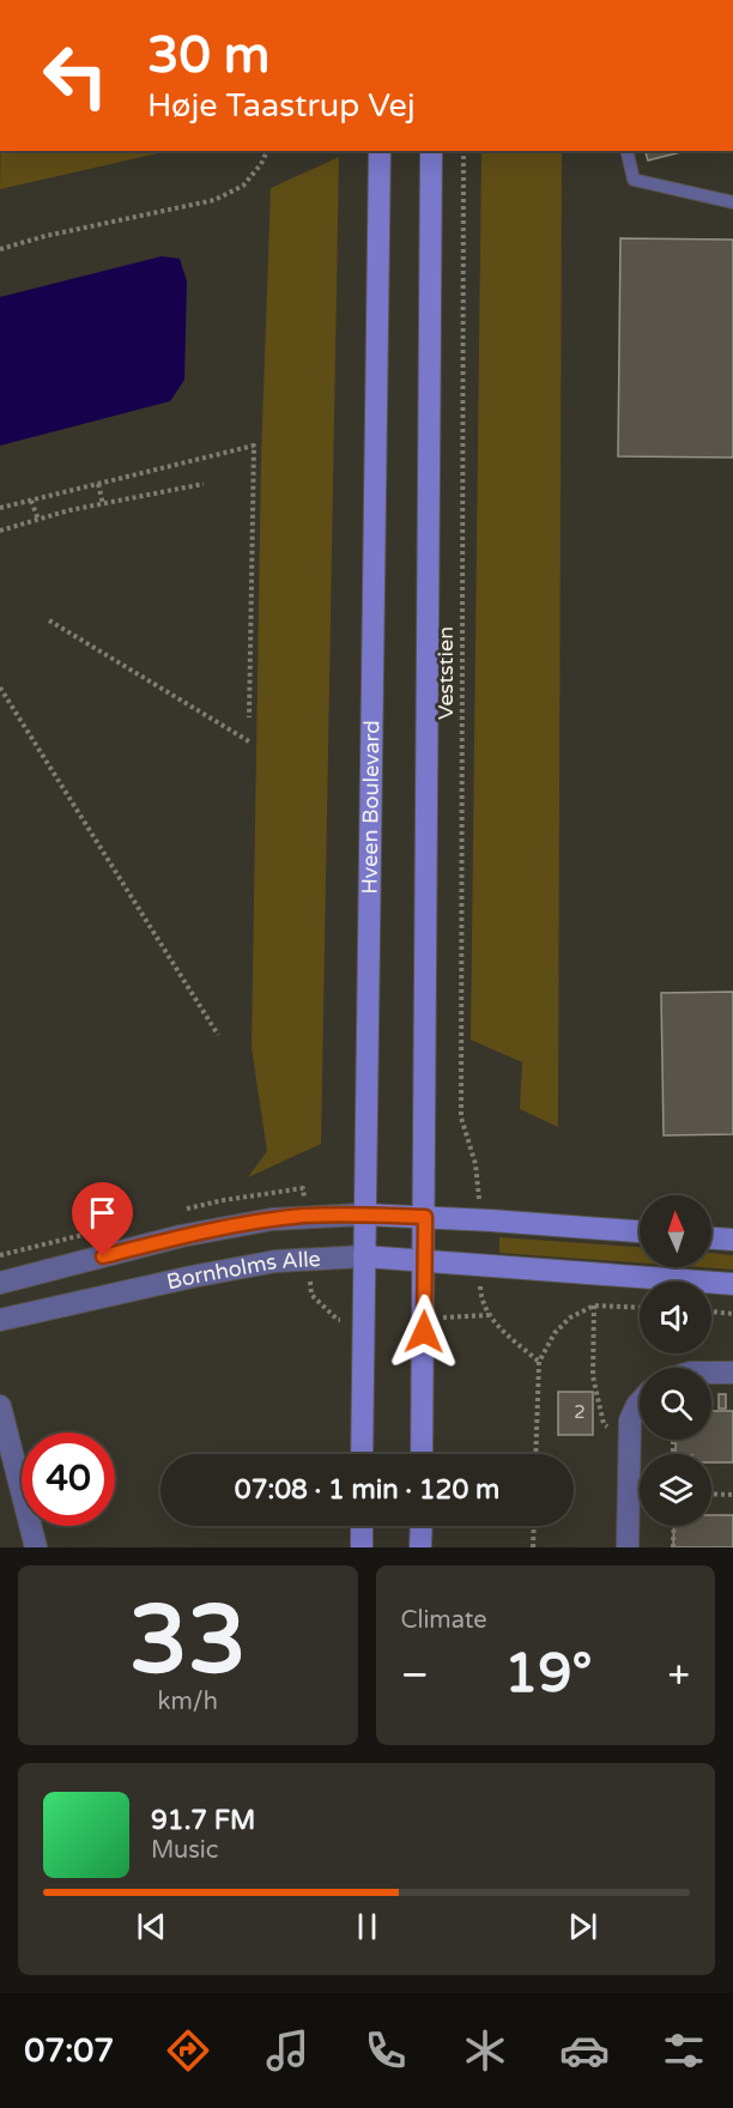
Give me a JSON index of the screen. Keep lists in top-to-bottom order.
{
  "streets": {
    "street": ["Hveen Boulevard", "Bornholms Alle"],
    "path": ["Veststien"]
  },
  "crossings": [
    ["Hveen Boulevard", "Bornholms Alle"]
  ],
  "house_numbers": ["2"],
  "north": "top",
  "page": {
    "turn": ["30 m", "Høje Taastrup Vej"],
    "limit": "40",
    "trip": "07:08 · 1 min · 120 m",
    "tile": [
      ["33", "km/h"],
      "Climate"
    ],
    "heat": ["−", "19°", "+"],
    "song": ["91.7 FM", "Music"],
    "tabs": "07:07"
  }
}
